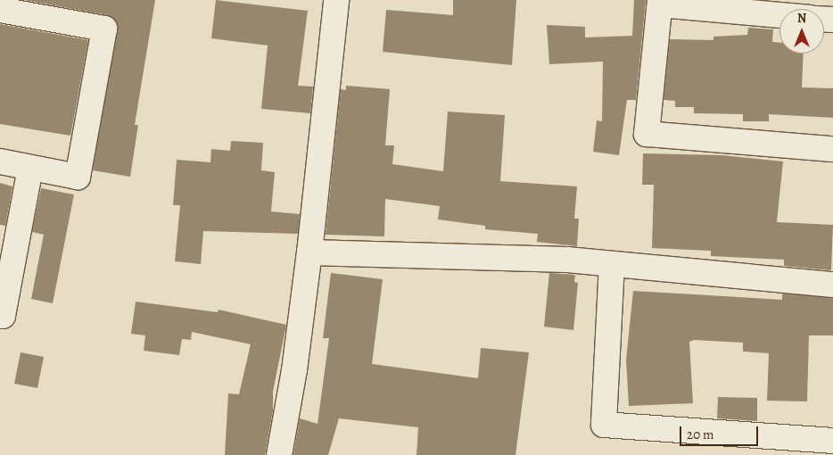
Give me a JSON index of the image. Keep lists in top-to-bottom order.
{
  "scale_bar": "20 m",
  "north": "top"
}
